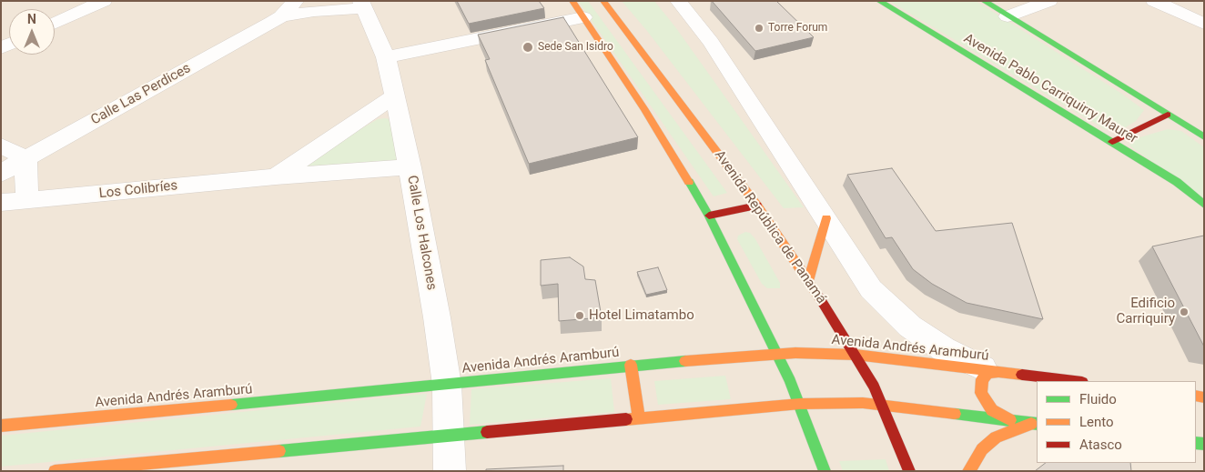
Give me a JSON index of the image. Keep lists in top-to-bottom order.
{
  "streets": {
    "main road": ["Avenida Pablo Carriquirry Maurer", "Avenida República de Panamá", "Avenida Andrés Aramburú"],
    "street": ["Calle Las Perdices", "Los Colibríes", "Calle Los Halcones"]
  },
  "crossings": [
    ["Calle Las Perdices", "Calle Los Halcones"],
    ["Los Colibríes", "Calle Los Halcones"],
    ["Avenida República de Panamá", "Avenida Andrés Aramburú"],
    ["Calle Los Halcones", "Avenida Andrés Aramburú"]
  ],
  "places": [
    "Torre Forum",
    "Sede San Isidro",
    "Edificio Carriquiry",
    "Hotel Limatambo"
  ],
  "legend": ["Fluido", "Lento", "Atasco"],
  "north": "top"
}
